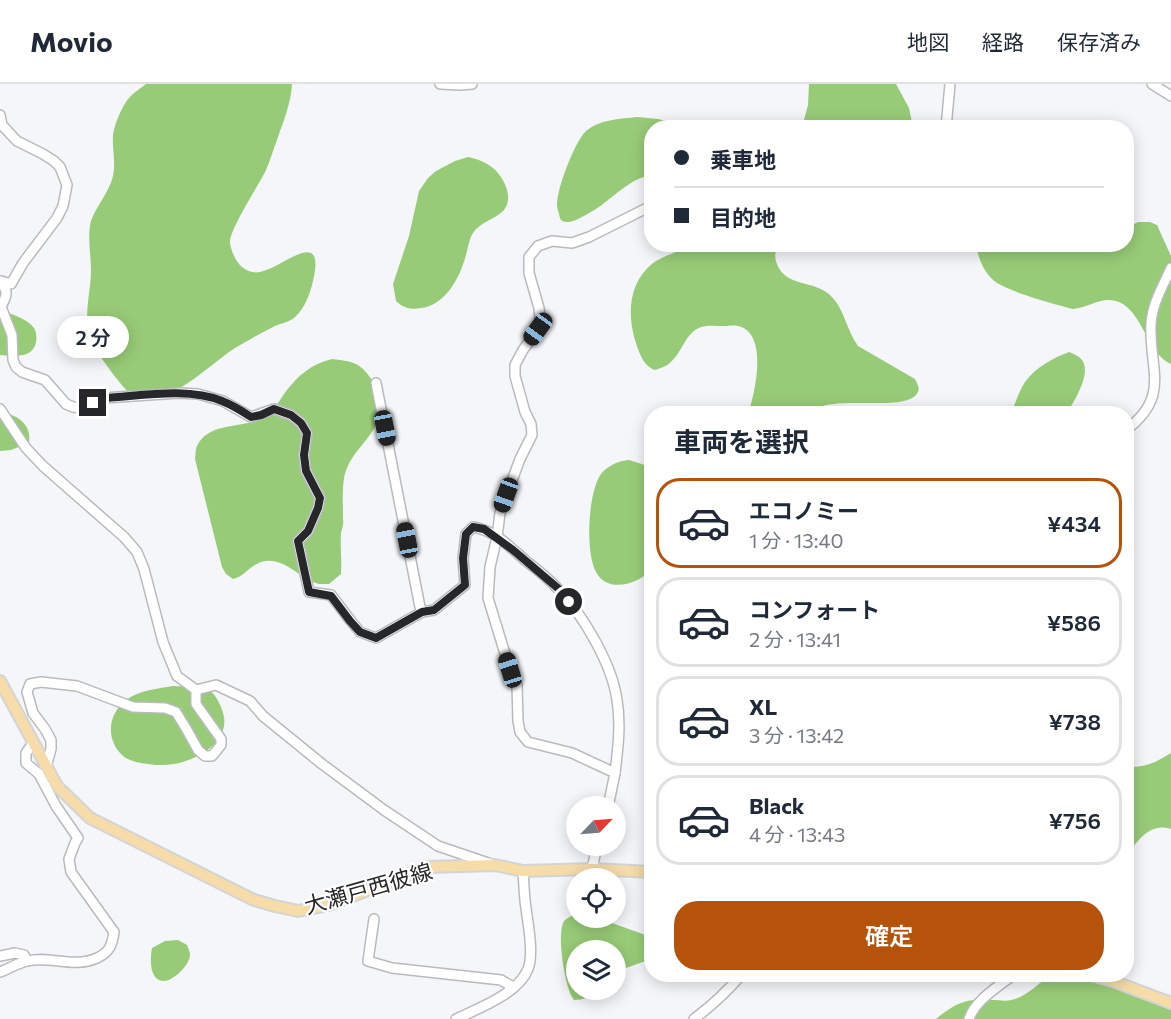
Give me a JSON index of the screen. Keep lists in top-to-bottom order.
{
  "streets": {
    "main road": ["大瀬戸西彼線"]
  },
  "north": "top right",
  "page": {
    "header": "Movio",
    "nav": ["地図", "経路", "保存済み"],
    "banner": ["乗車地", "目的地"],
    "bubble": "2 分",
    "heading": "車両を選択",
    "list": [
      {
        "name": "エコノミー",
        "note": "1 分 · 13:40",
        "value": "¥434"
      },
      {
        "name": "コンフォート",
        "note": "2 分 · 13:41",
        "value": "¥586"
      },
      {
        "name": "XL",
        "note": "3 分 · 13:42",
        "value": "¥738"
      },
      {
        "name": "Black",
        "note": "4 分 · 13:43",
        "value": "¥756"
      }
    ],
    "buttons": "確定"
  }
}
